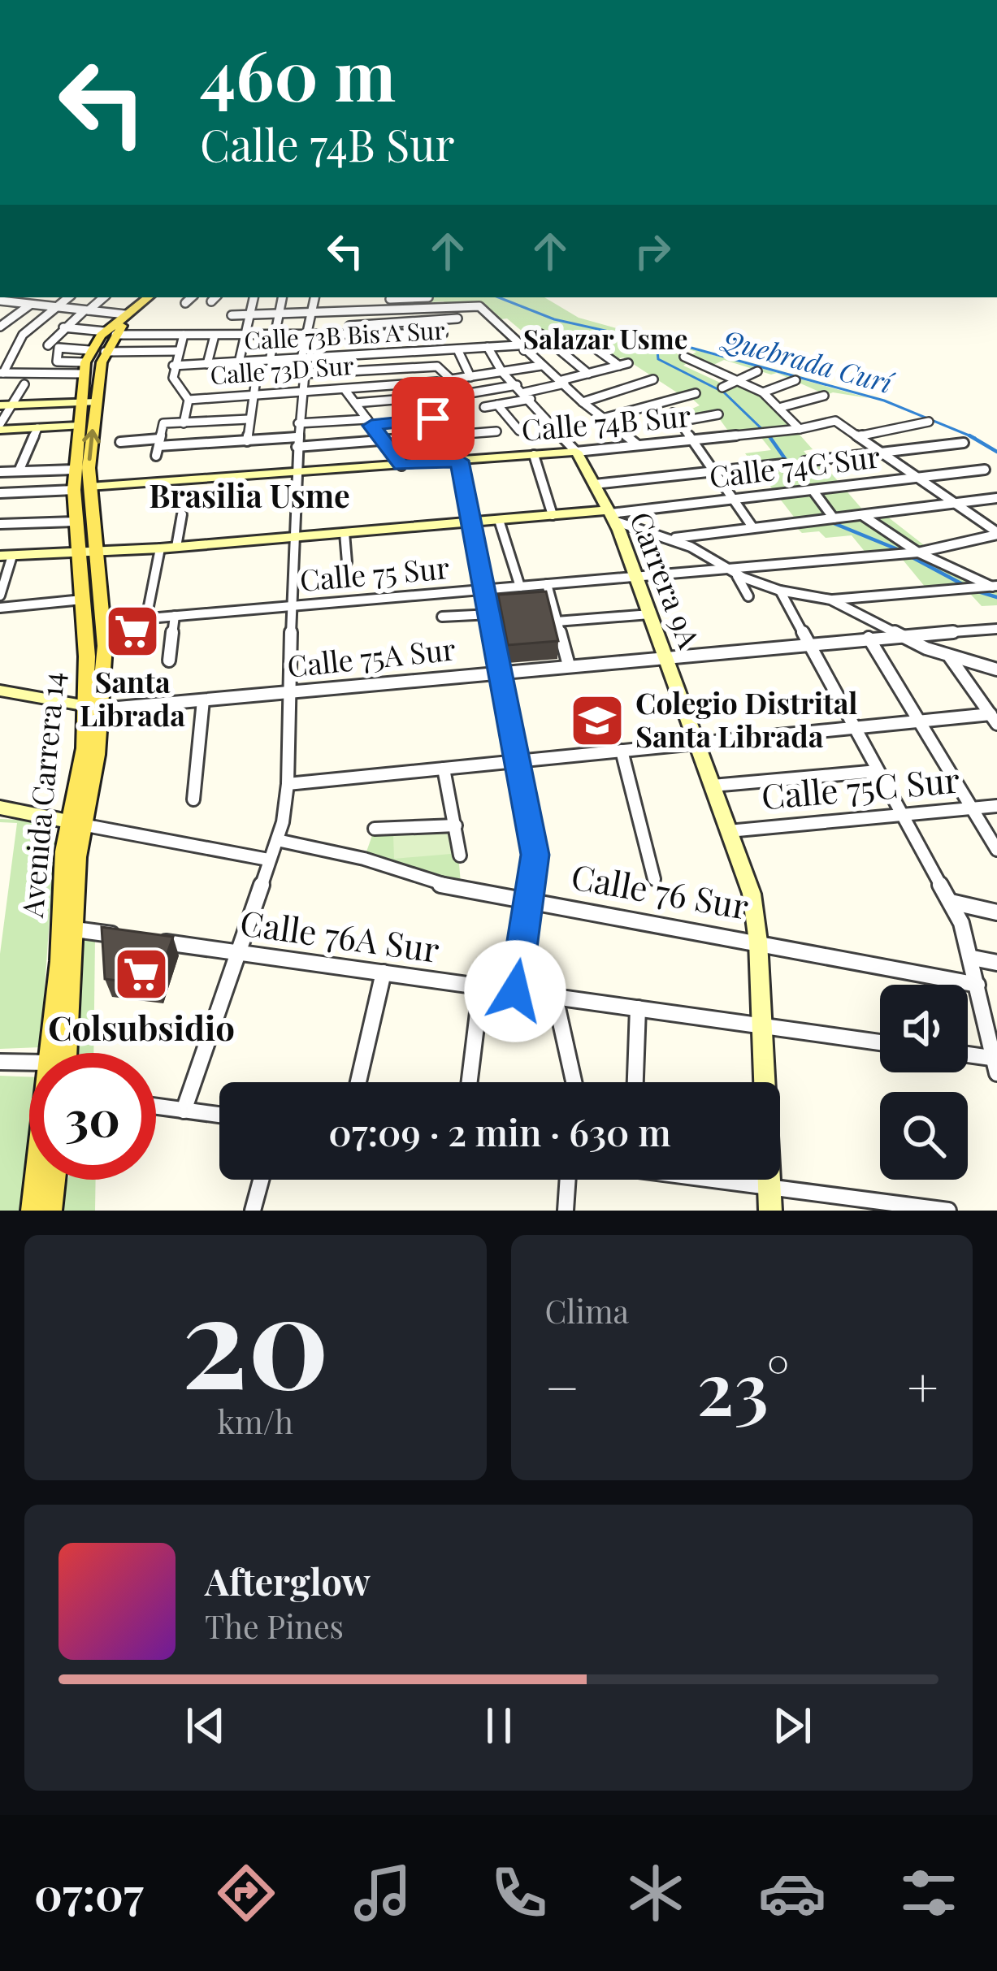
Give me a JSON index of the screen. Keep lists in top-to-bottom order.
{
  "streets": {
    "main road": ["Avenida Carrera 14"],
    "street": [
      "Calle 73B Bis A Sur",
      "Calle 73D Sur",
      "Calle 74B Sur",
      "Calle 74C Sur",
      "Calle 75 Sur",
      "Carrera 9A",
      "Calle 75A Sur",
      "Calle 75C Sur",
      "Calle 76 Sur",
      "Calle 76A Sur"
    ]
  },
  "crossings": [
    ["Calle 73B Bis A Sur", "Carrera 9A"],
    ["Calle 74B Sur", "Carrera 9A"],
    ["Calle 74B Sur", "Avenida Carrera 14"],
    ["Calle 74C Sur", "Carrera 9A"],
    ["Calle 74C Sur", "Avenida Carrera 14"],
    ["Calle 75 Sur", "Carrera 9A"],
    ["Carrera 9A", "Calle 75A Sur"],
    ["Carrera 9A", "Calle 75C Sur"],
    ["Carrera 9A", "Calle 76 Sur"],
    ["Carrera 9A", "Calle 76A Sur"],
    ["Calle 75A Sur", "Avenida Carrera 14"]
  ],
  "districts": ["Salazar Usme", "Brasilia Usme"],
  "water": ["Quebrada Curí"],
  "places": {
    "supermarket": ["Santa Librada", "Colsubsidio"],
    "school or university": ["Colegio Distrital Santa Librada"]
  },
  "page": {
    "turn": ["460 m", "Calle 74B Sur"],
    "limit": "30",
    "trip": "07:09 · 2 min · 630 m",
    "tile": [
      ["20", "km/h"],
      "Clima"
    ],
    "heat": ["−", "23°", "+"],
    "song": ["Afterglow", "The Pines"],
    "tabs": "07:07"
  }
}
